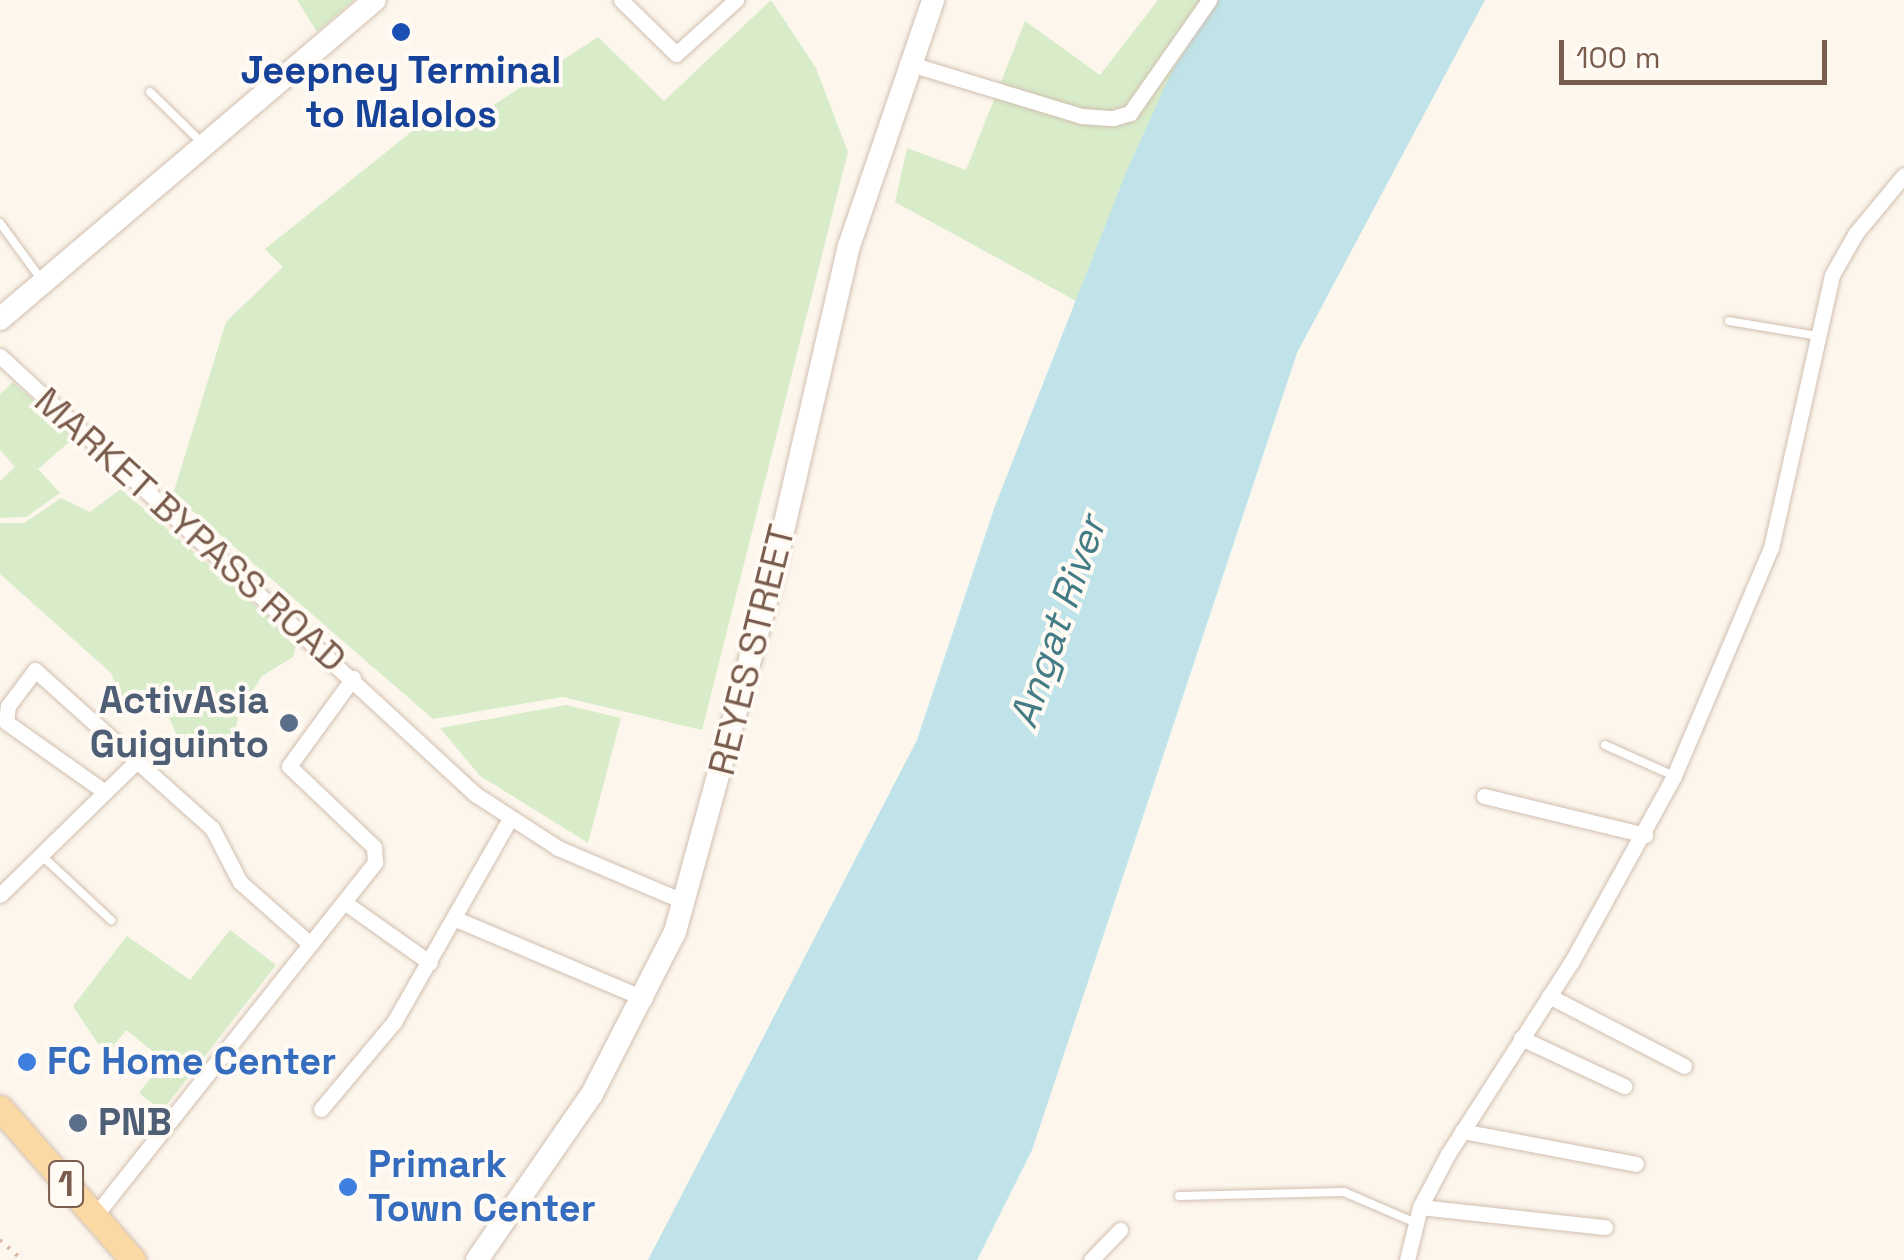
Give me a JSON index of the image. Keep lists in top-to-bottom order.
{
  "streets": {
    "main road": ["1"],
    "street": ["MARKET BYPASS ROAD", "REYES STREET"]
  },
  "crossings": [
    ["MARKET BYPASS ROAD", "1"]
  ],
  "water": ["Angat River"],
  "places": [
    "Jeepney Terminal to Malolos",
    "ActivAsia Guiguinto",
    "FC Home Center",
    "PNB",
    "Primark Town Center"
  ],
  "scale_bar": "100 m"
}
